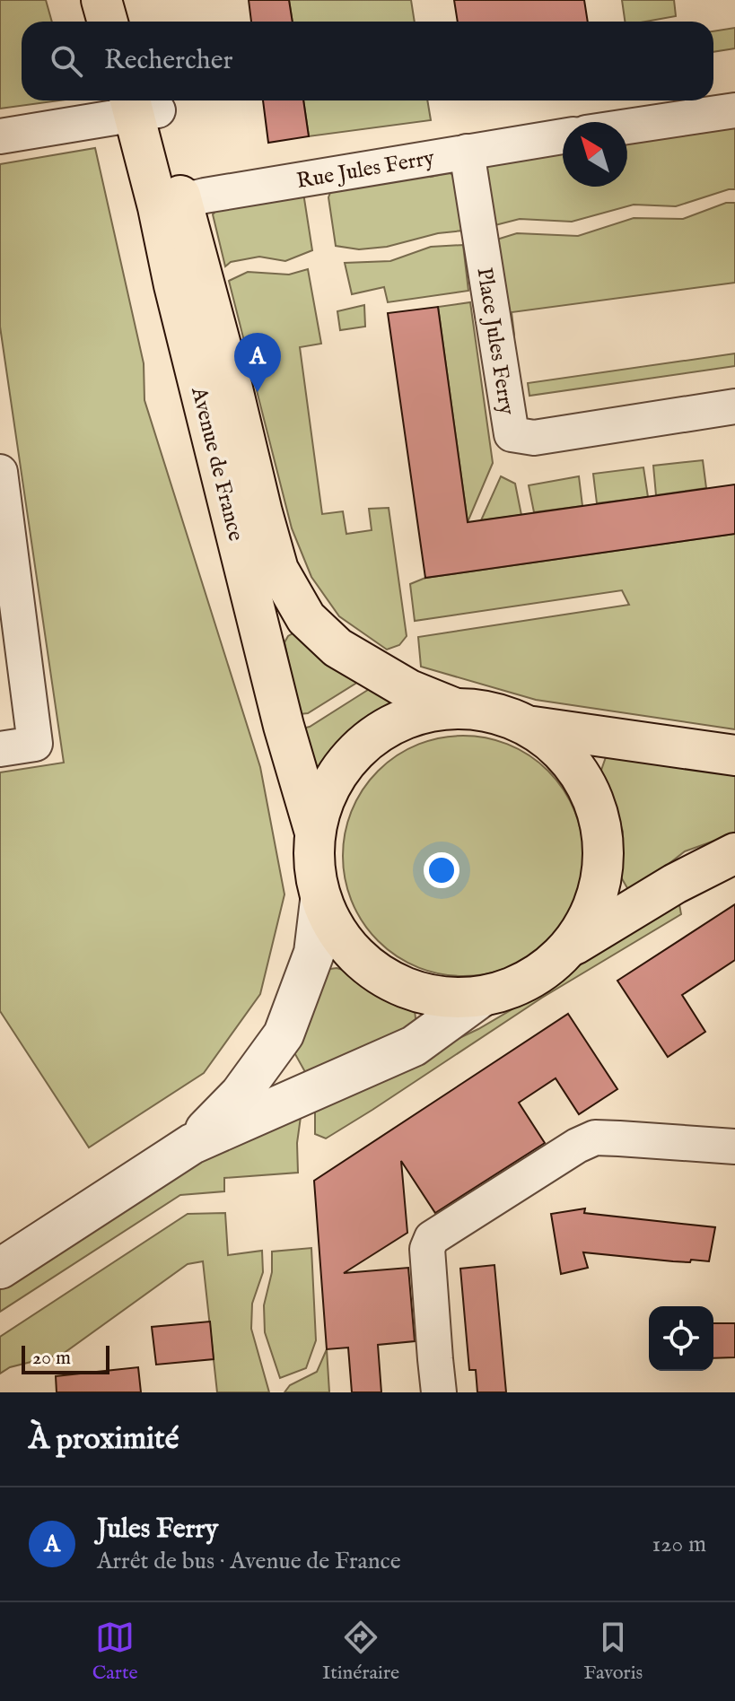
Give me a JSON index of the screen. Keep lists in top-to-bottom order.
{
  "streets": {
    "main road": ["Avenue de France"],
    "street": ["Rue Jules Ferry", "Place Jules Ferry"]
  },
  "crossings": [
    ["Rue Jules Ferry", "Place Jules Ferry"],
    ["Rue Jules Ferry", "Avenue de France"]
  ],
  "scale_bar": "20 m",
  "north": "top left",
  "page": {
    "search": "Rechercher",
    "pins": "A",
    "scale": "20 m",
    "heading": "À proximité",
    "list": [
      {
        "mark": "A",
        "name": "Jules Ferry",
        "note": "Arrêt de bus · Avenue de France",
        "value": "120 m"
      }
    ],
    "nav": ["Carte", "Itinéraire", "Favoris"]
  }
}
